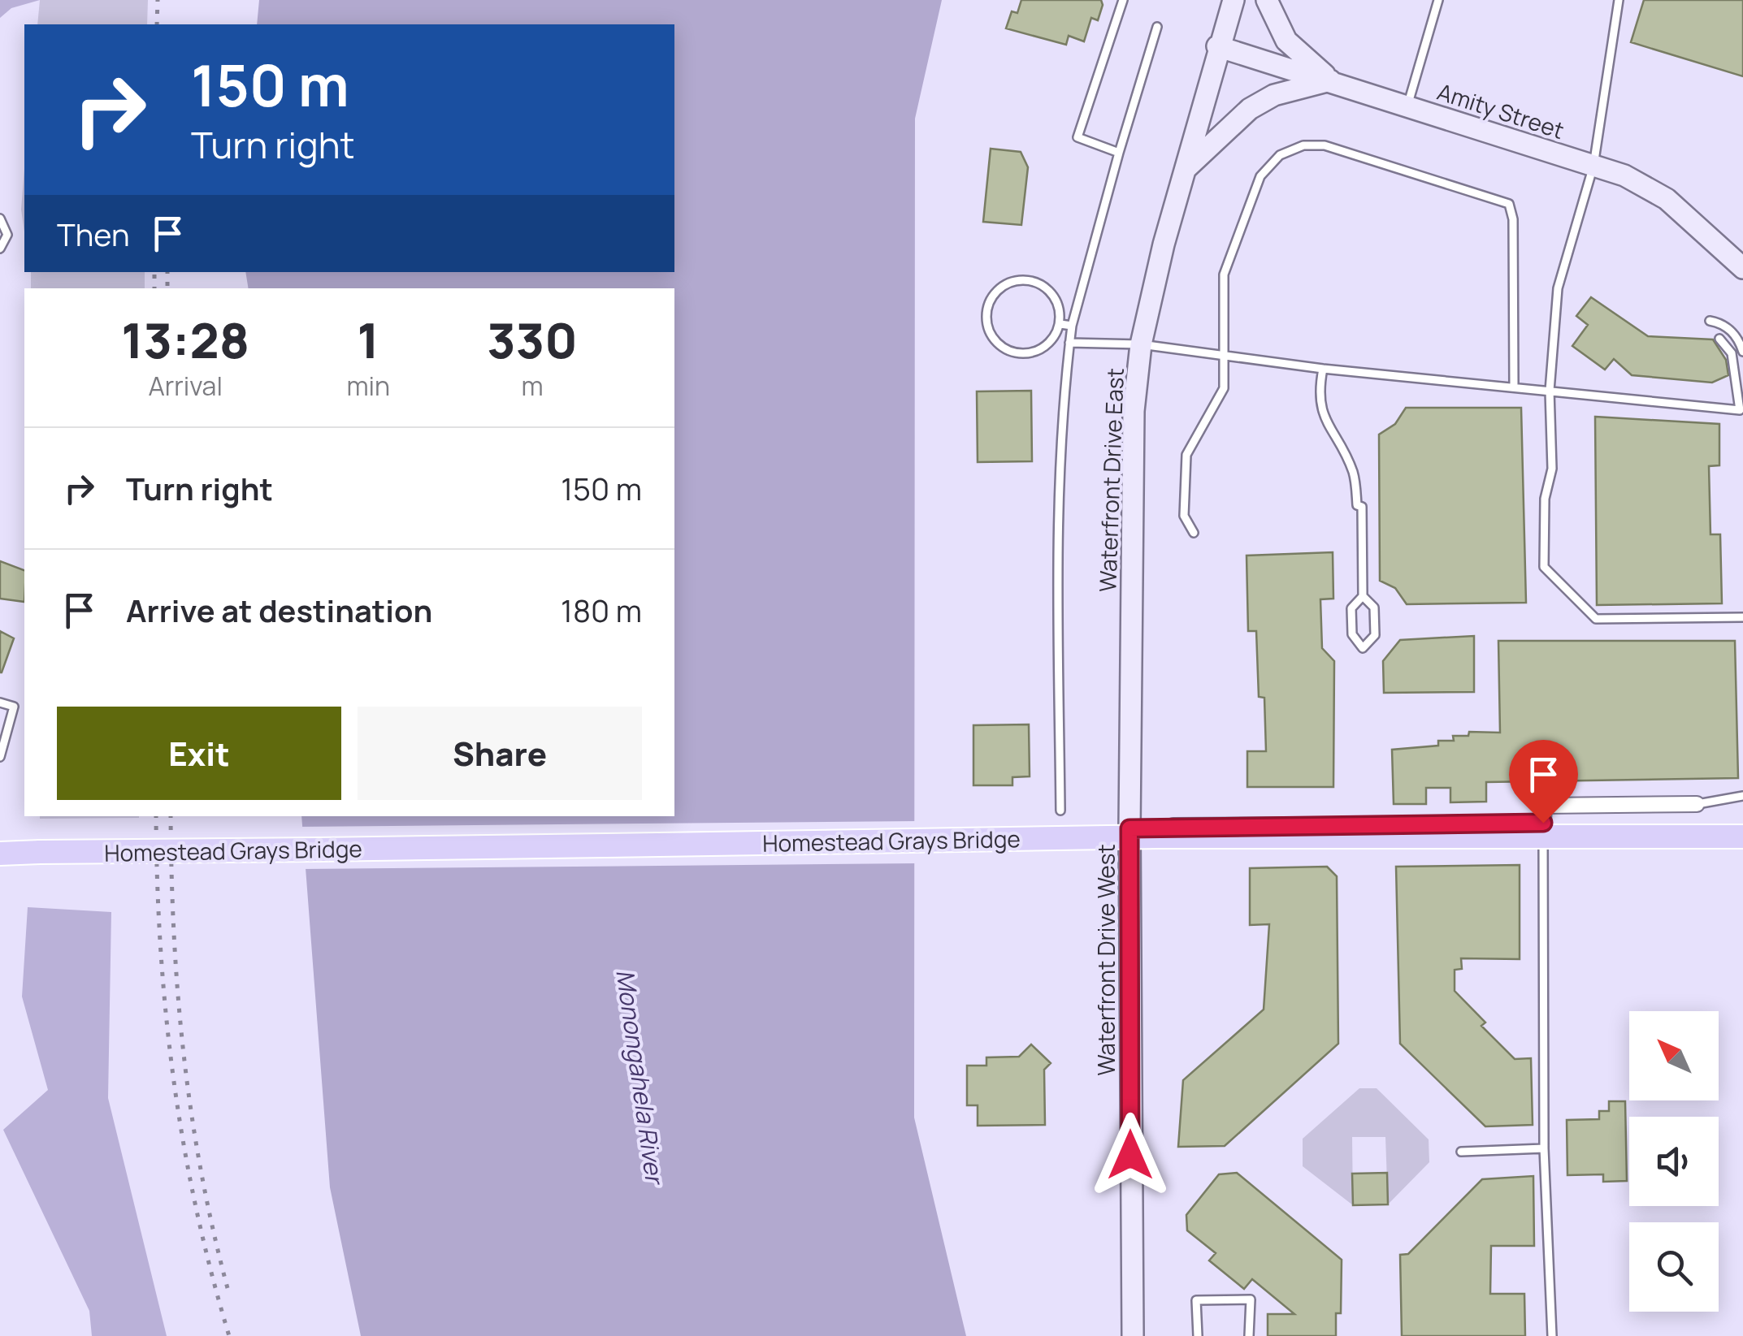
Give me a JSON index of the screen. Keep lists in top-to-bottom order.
{
  "streets": {
    "main road": ["Homestead Grays Bridge"],
    "street": ["Amity Street", "Waterfront Drive East", "Waterfront Drive West"]
  },
  "crossings": [
    ["Amity Street", "Waterfront Drive East"],
    ["Waterfront Drive East", "Waterfront Drive West"]
  ],
  "water": ["Monongahela River"],
  "north": "top left",
  "page": {
    "turn": ["150 m", "Turn right"],
    "then": "Then",
    "eta": [
      "13:28",
      "Arrival",
      "1",
      "min",
      "330",
      "m"
    ],
    "list": [
      {
        "name": "Turn right",
        "value": "150 m"
      },
      {
        "name": "Arrive at destination",
        "value": "180 m"
      }
    ],
    "buttons": ["Exit", "Share"]
  }
}
